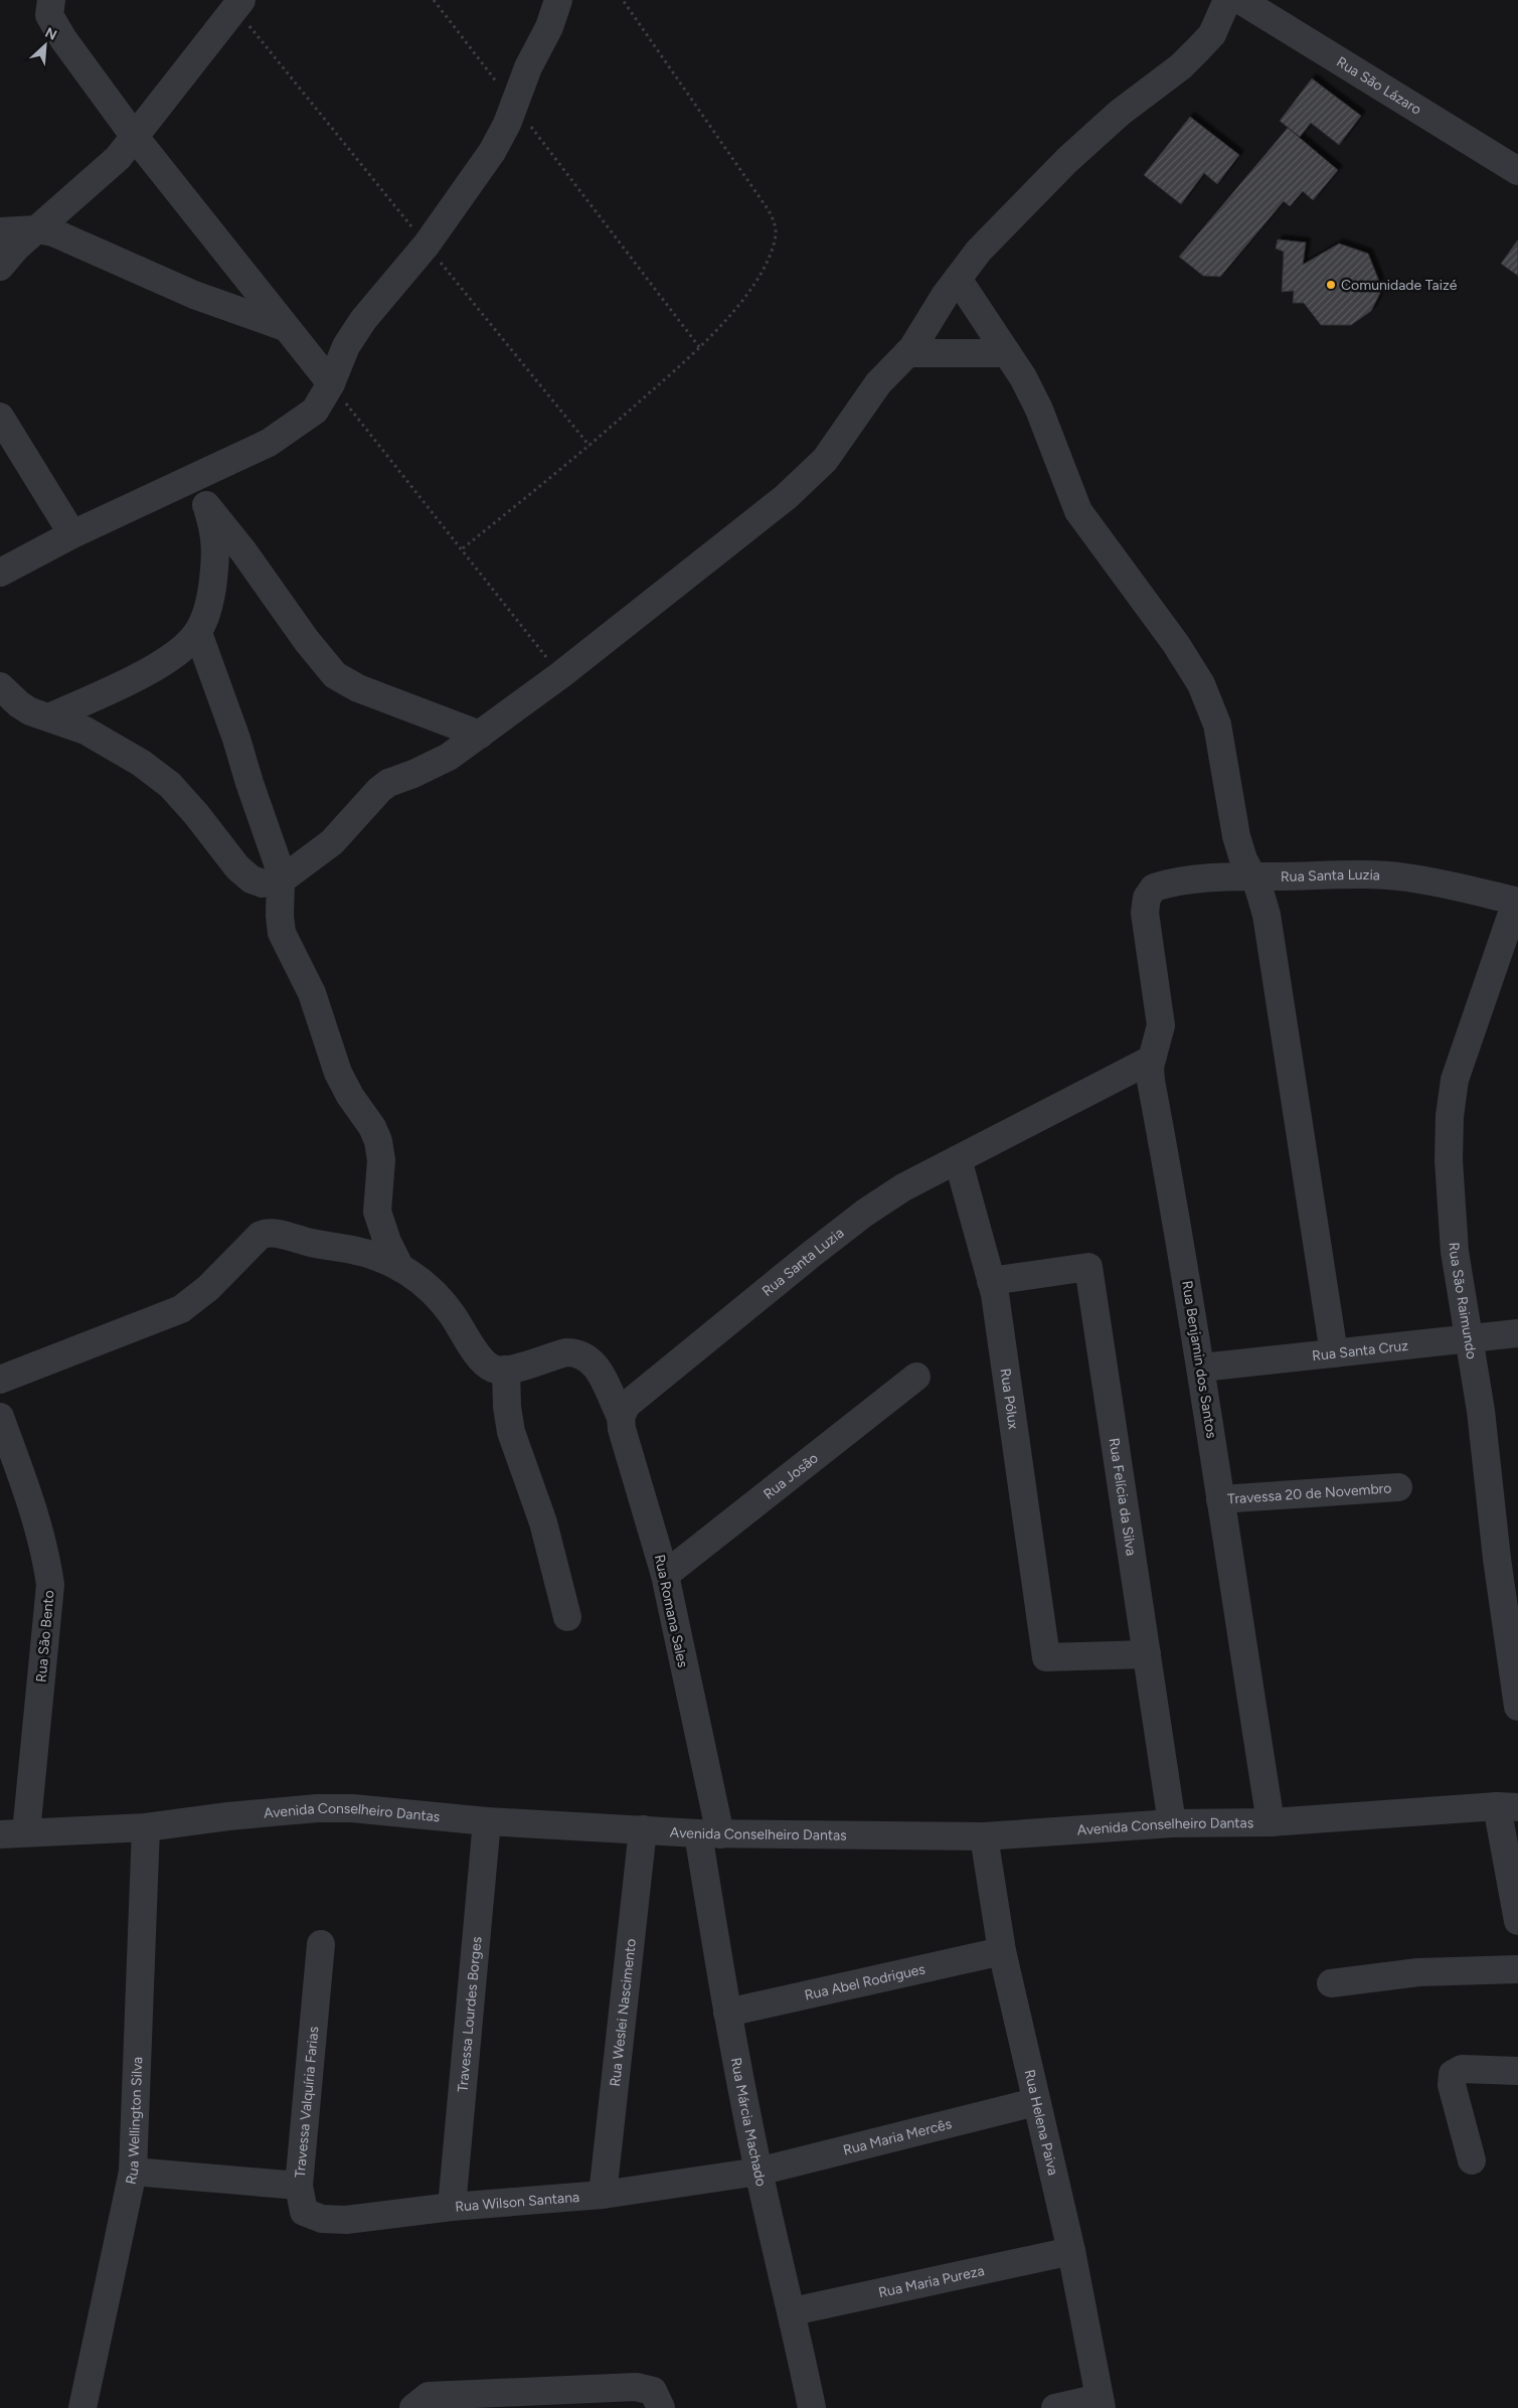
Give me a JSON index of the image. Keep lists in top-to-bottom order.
{
  "streets": {
    "street": [
      "Rua São Lázaro",
      "Rua Santa Luzia",
      "Rua São Raimundo",
      "Rua Santa Cruz",
      "Rua Benjamin dos Santos",
      "Rua Pólux",
      "Rua Josão",
      "Travessa 20 de Novembro",
      "Rua Felícia da Silva",
      "Rua Romana Sales",
      "Rua São Bento",
      "Avenida Conselheiro Dantas",
      "Rua Abel Rodrigues",
      "Rua Weslei Nascimento",
      "Travessa Lourdes Borges",
      "Travessa Valquíria Farias",
      "Rua Wellington Silva",
      "Rua Márcia Machado",
      "Rua Helena Paiva",
      "Rua Maria Mercês",
      "Rua Wilson Santana",
      "Rua Maria Pureza"
    ]
  },
  "crossings": [
    ["Rua Santa Luzia", "Rua São Raimundo"],
    ["Rua Santa Luzia", "Rua Benjamin dos Santos"],
    ["Rua Santa Luzia", "Rua Pólux"],
    ["Rua Santa Luzia", "Rua Romana Sales"],
    ["Rua São Raimundo", "Rua Santa Cruz"],
    ["Rua Santa Cruz", "Rua Benjamin dos Santos"],
    ["Rua Benjamin dos Santos", "Travessa 20 de Novembro"],
    ["Rua Benjamin dos Santos", "Avenida Conselheiro Dantas"],
    ["Rua Pólux", "Rua Felícia da Silva"],
    ["Rua Josão", "Rua Romana Sales"],
    ["Rua Felícia da Silva", "Avenida Conselheiro Dantas"],
    ["Rua Romana Sales", "Avenida Conselheiro Dantas"],
    ["Rua Romana Sales", "Rua Márcia Machado"],
    ["Rua São Bento", "Avenida Conselheiro Dantas"],
    ["Avenida Conselheiro Dantas", "Rua Weslei Nascimento"],
    ["Avenida Conselheiro Dantas", "Travessa Lourdes Borges"],
    ["Avenida Conselheiro Dantas", "Rua Wellington Silva"],
    ["Avenida Conselheiro Dantas", "Rua Márcia Machado"],
    ["Avenida Conselheiro Dantas", "Rua Helena Paiva"],
    ["Rua Abel Rodrigues", "Rua Márcia Machado"],
    ["Rua Abel Rodrigues", "Rua Helena Paiva"],
    ["Rua Weslei Nascimento", "Rua Wilson Santana"],
    ["Travessa Lourdes Borges", "Rua Wilson Santana"],
    ["Travessa Valquíria Farias", "Rua Wellington Silva"],
    ["Travessa Valquíria Farias", "Rua Wilson Santana"],
    ["Rua Márcia Machado", "Rua Maria Mercês"],
    ["Rua Márcia Machado", "Rua Wilson Santana"],
    ["Rua Márcia Machado", "Rua Maria Pureza"],
    ["Rua Helena Paiva", "Rua Maria Mercês"],
    ["Rua Helena Paiva", "Rua Maria Pureza"],
    ["Rua Maria Mercês", "Rua Wilson Santana"]
  ],
  "places": ["Comunidade Taizé"],
  "north": "top right"
}
